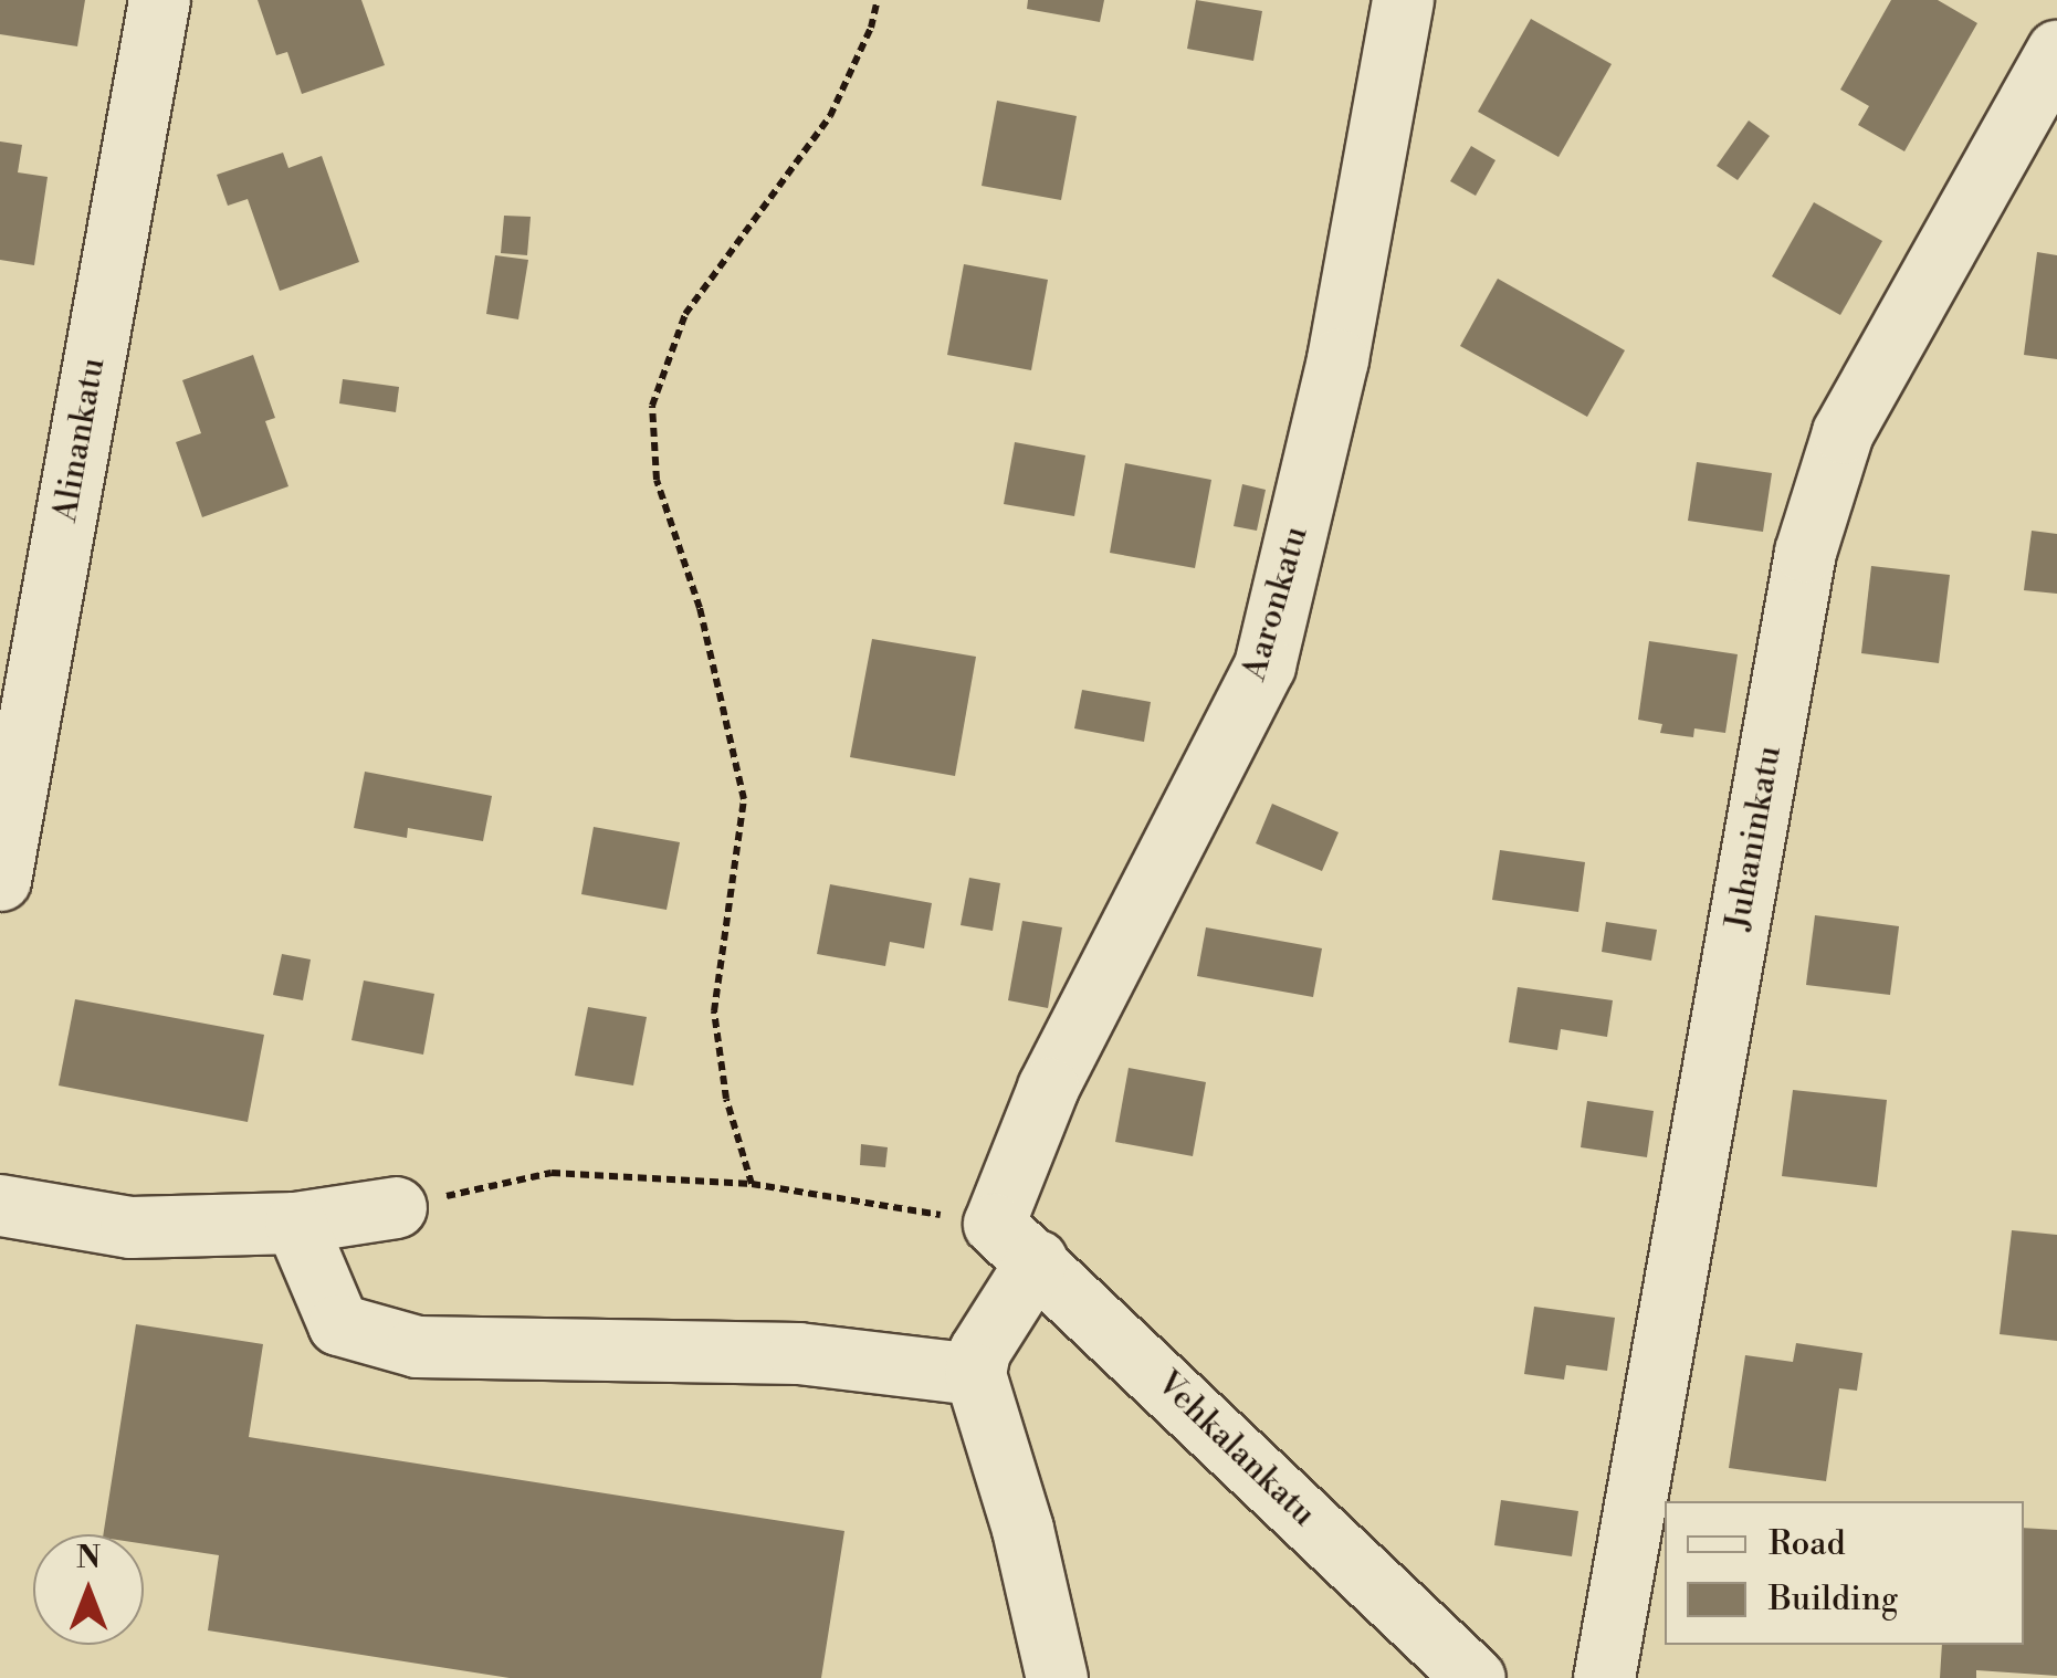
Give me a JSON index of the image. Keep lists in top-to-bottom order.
{
  "streets": {
    "street": [
      "Alinankatu",
      "Aaronkatu",
      "Juhaninkatu",
      "Vehkalankatu"
    ]
  },
  "crossings": [
    ["Aaronkatu", "Vehkalankatu"]
  ],
  "legend": ["Road", "Building"],
  "north": "top"
}
